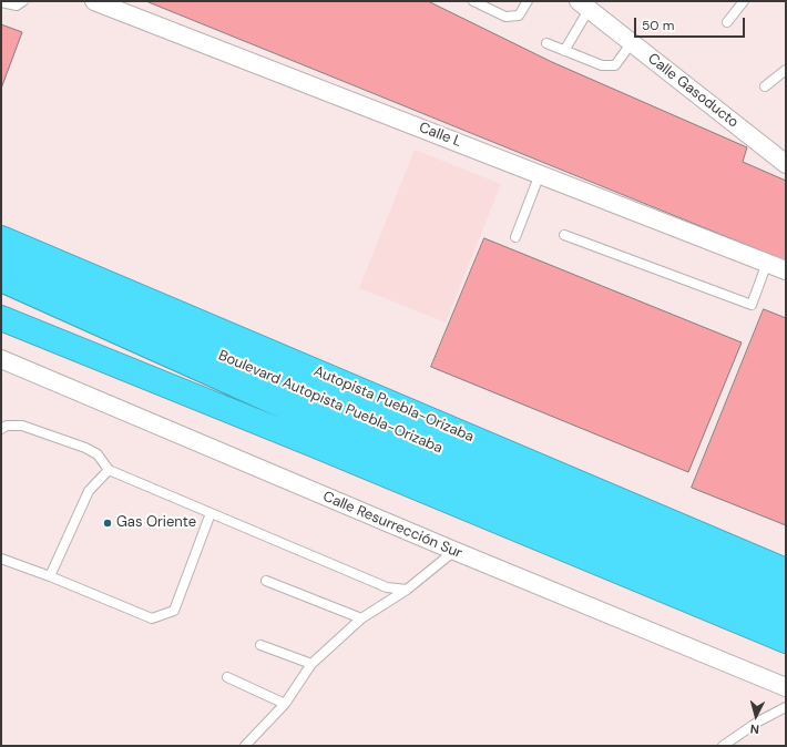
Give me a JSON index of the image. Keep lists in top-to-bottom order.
{
  "streets": {
    "highway": ["Boulevard Autopista Puebla-Orizaba", "Autopista Puebla-Orizaba"],
    "street": ["Calle Gasoducto", "Calle L", "Calle Resurrección Sur"]
  },
  "places": ["Gas Oriente"],
  "scale_bar": "50 m",
  "north": "bottom"
}
